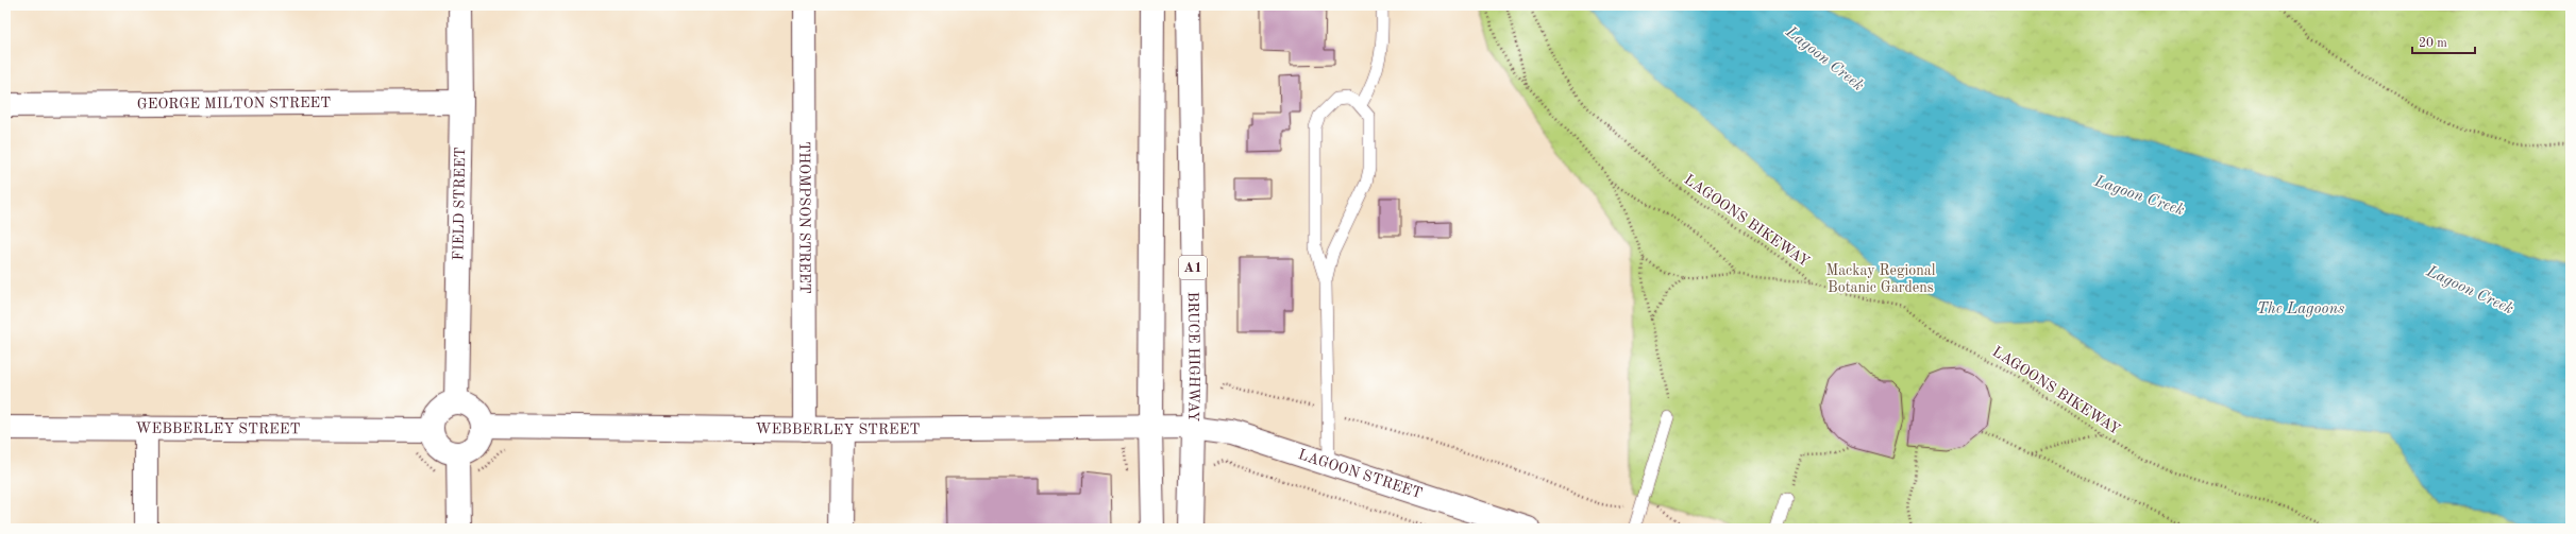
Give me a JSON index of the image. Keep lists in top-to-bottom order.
{
  "streets": {
    "main road": [
      "GEORGE MILTON STREET",
      "FIELD STREET",
      "THOMPSON STREET",
      "A1",
      "BRUCE HIGHWAY",
      "WEBBERLEY STREET",
      "LAGOON STREET"
    ],
    "path": ["LAGOONS BIKEWAY"]
  },
  "crossings": [
    ["GEORGE MILTON STREET", "FIELD STREET"],
    ["FIELD STREET", "WEBBERLEY STREET"],
    ["THOMPSON STREET", "WEBBERLEY STREET"],
    ["BRUCE HIGHWAY", "WEBBERLEY STREET"],
    ["BRUCE HIGHWAY", "LAGOON STREET"],
    ["WEBBERLEY STREET", "LAGOON STREET"]
  ],
  "water": ["Lagoon Creek", "The Lagoons"],
  "parks": ["Mackay Regional Botanic Gardens"],
  "scale_bar": "20 m"
}
